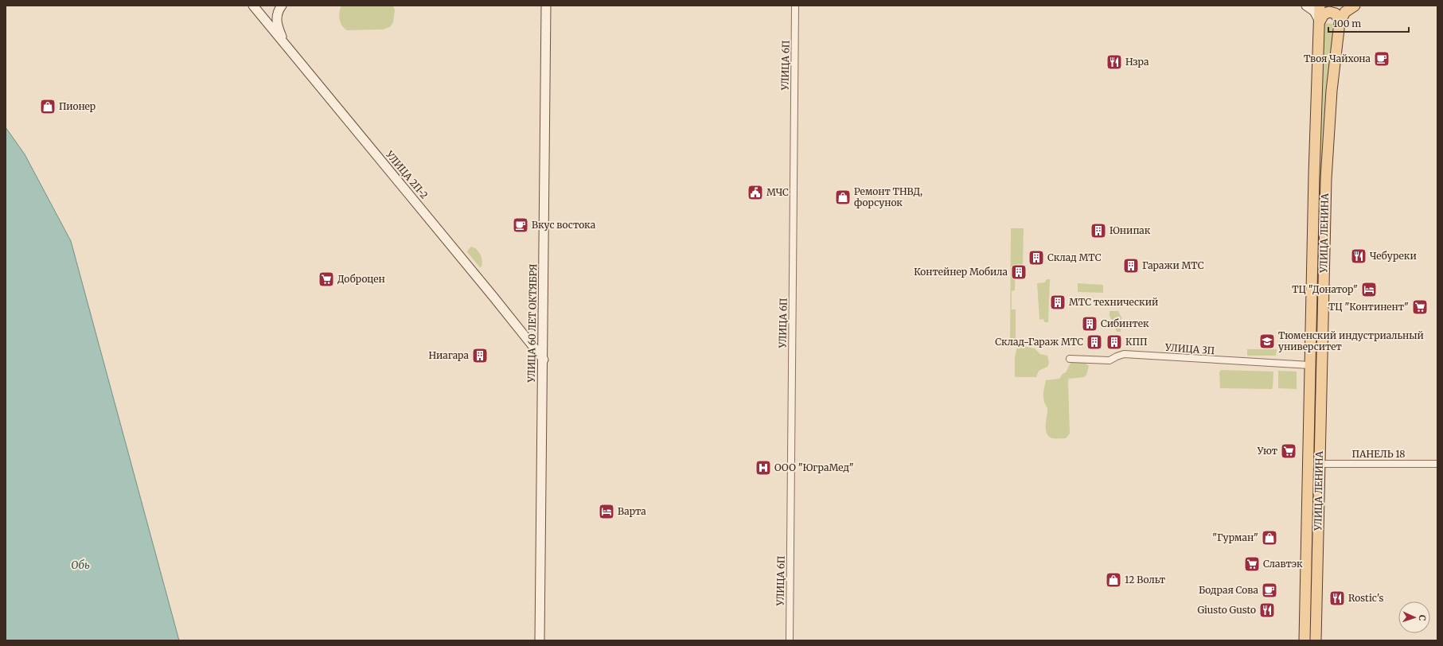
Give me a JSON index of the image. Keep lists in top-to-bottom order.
{
  "streets": {
    "main road": ["УЛИЦА 2П-2", "УЛИЦА ЛЕНИНА", "УЛИЦА 60 ЛЕТ ОКТЯБРЯ"],
    "street": ["УЛИЦА 6П", "УЛИЦА 3П", "ПАНЕЛЬ 18"]
  },
  "crossings": [
    ["УЛИЦА 2П-2", "УЛИЦА 60 ЛЕТ ОКТЯБРЯ"],
    ["УЛИЦА ЛЕНИНА", "УЛИЦА 3П"],
    ["УЛИЦА ЛЕНИНА", "ПАНЕЛЬ 18"]
  ],
  "water": ["Обь"],
  "places": {
    "cafe": ["Твоя Чайхона", "Вкус востока", "Бодрая Сова"],
    "restaurant": [
      "Нзра",
      "Чебуреки",
      "Rostic's",
      "Giusto Gusto"
    ],
    "shop": [
      "Пионер",
      "Ремонт ТНВД, форсунок",
      "\"Гурман\"",
      "12 Вольт"
    ],
    "public building": ["МЧС"],
    "building": [
      "Юнипак",
      "Склад МТС",
      "Гаражи МТС",
      "Контейнер Мобила",
      "МТС технический",
      "Сибинтек",
      "Склад-Гараж МТС",
      "КПП",
      "Ниагара"
    ],
    "supermarket": [
      "Доброцен",
      "ТЦ \"Континент\"",
      "Уют",
      "Славтэк"
    ],
    "hotel": ["ТЦ \"Донатор\"", "Варта"],
    "school or university": ["Тюменский индустриальный университет"],
    "hospital": ["ООО \"ЮграМед\""]
  },
  "scale_bar": "100 m",
  "north": "right"
}
